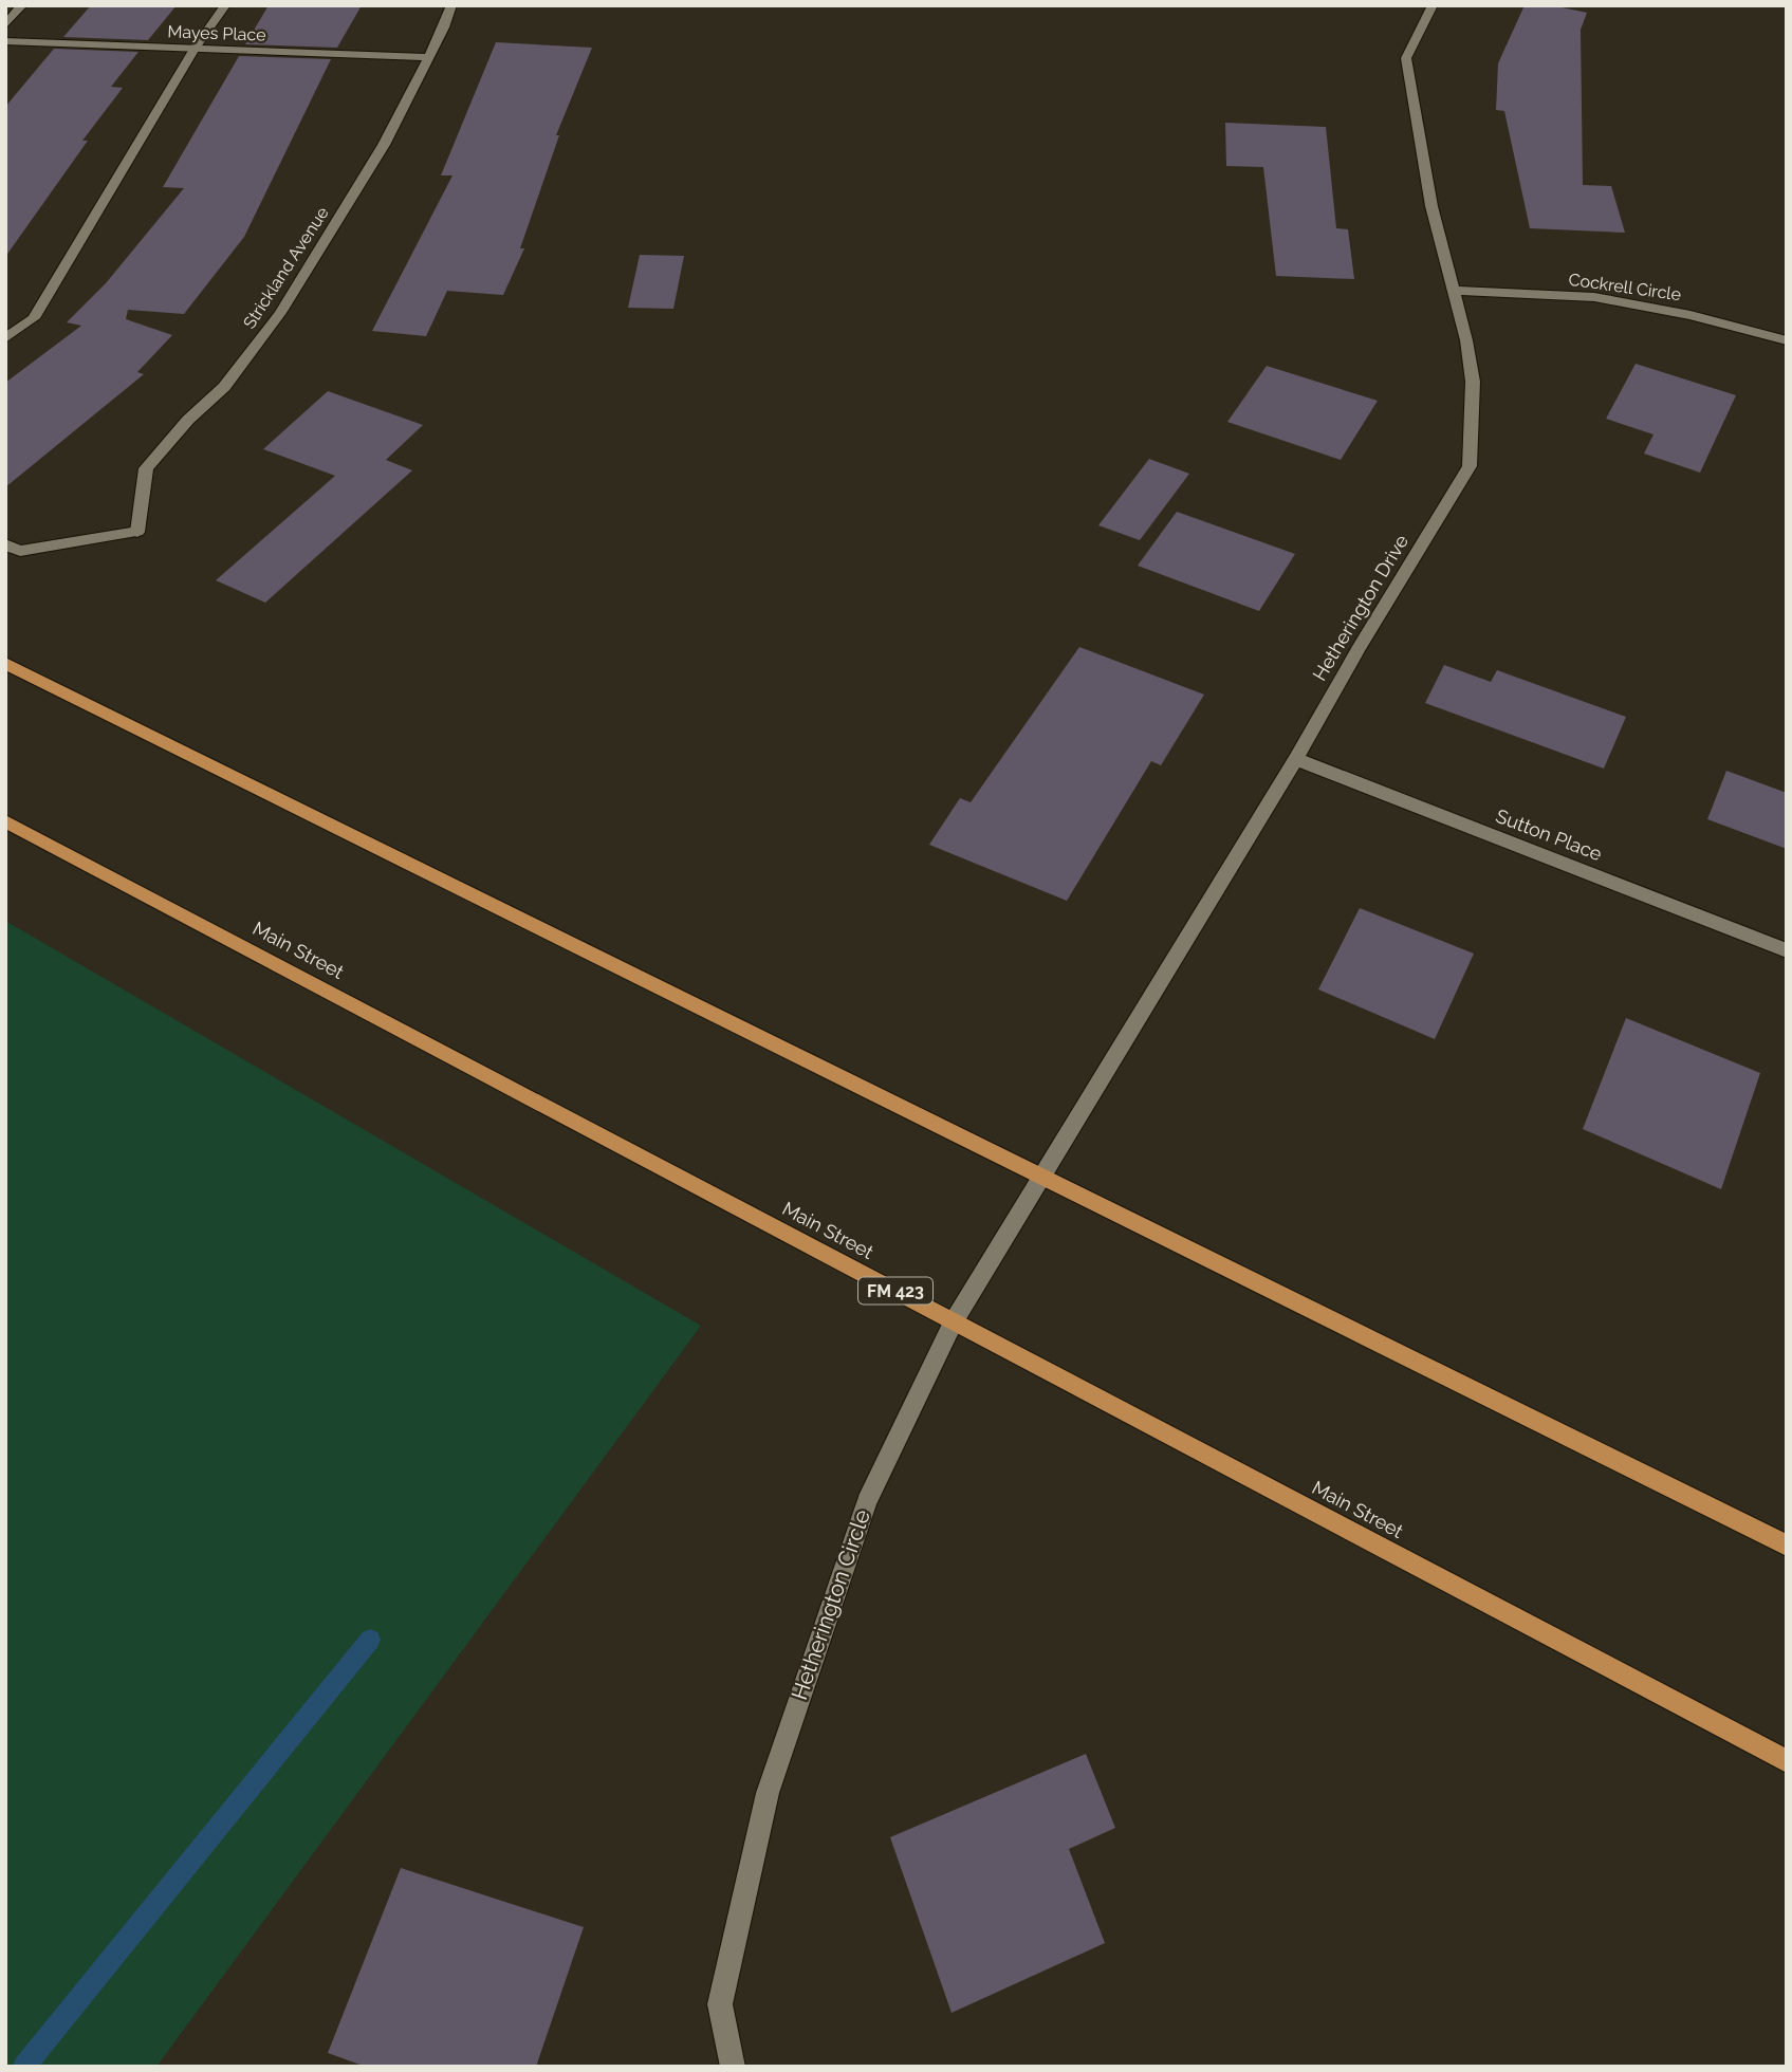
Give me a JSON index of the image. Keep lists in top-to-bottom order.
{
  "streets": {
    "main road": ["Main Street", "FM 423"],
    "street": [
      "Mayes Place",
      "Strickland Avenue",
      "Cockrell Circle",
      "Hetherington Drive",
      "Sutton Place",
      "Hetherington Circle"
    ]
  },
  "crossings": [
    ["Mayes Place", "Strickland Avenue"],
    ["Cockrell Circle", "Hetherington Drive"],
    ["Hetherington Drive", "Sutton Place"],
    ["Hetherington Drive", "Hetherington Circle"],
    ["Main Street", "Hetherington Circle"]
  ]
}
